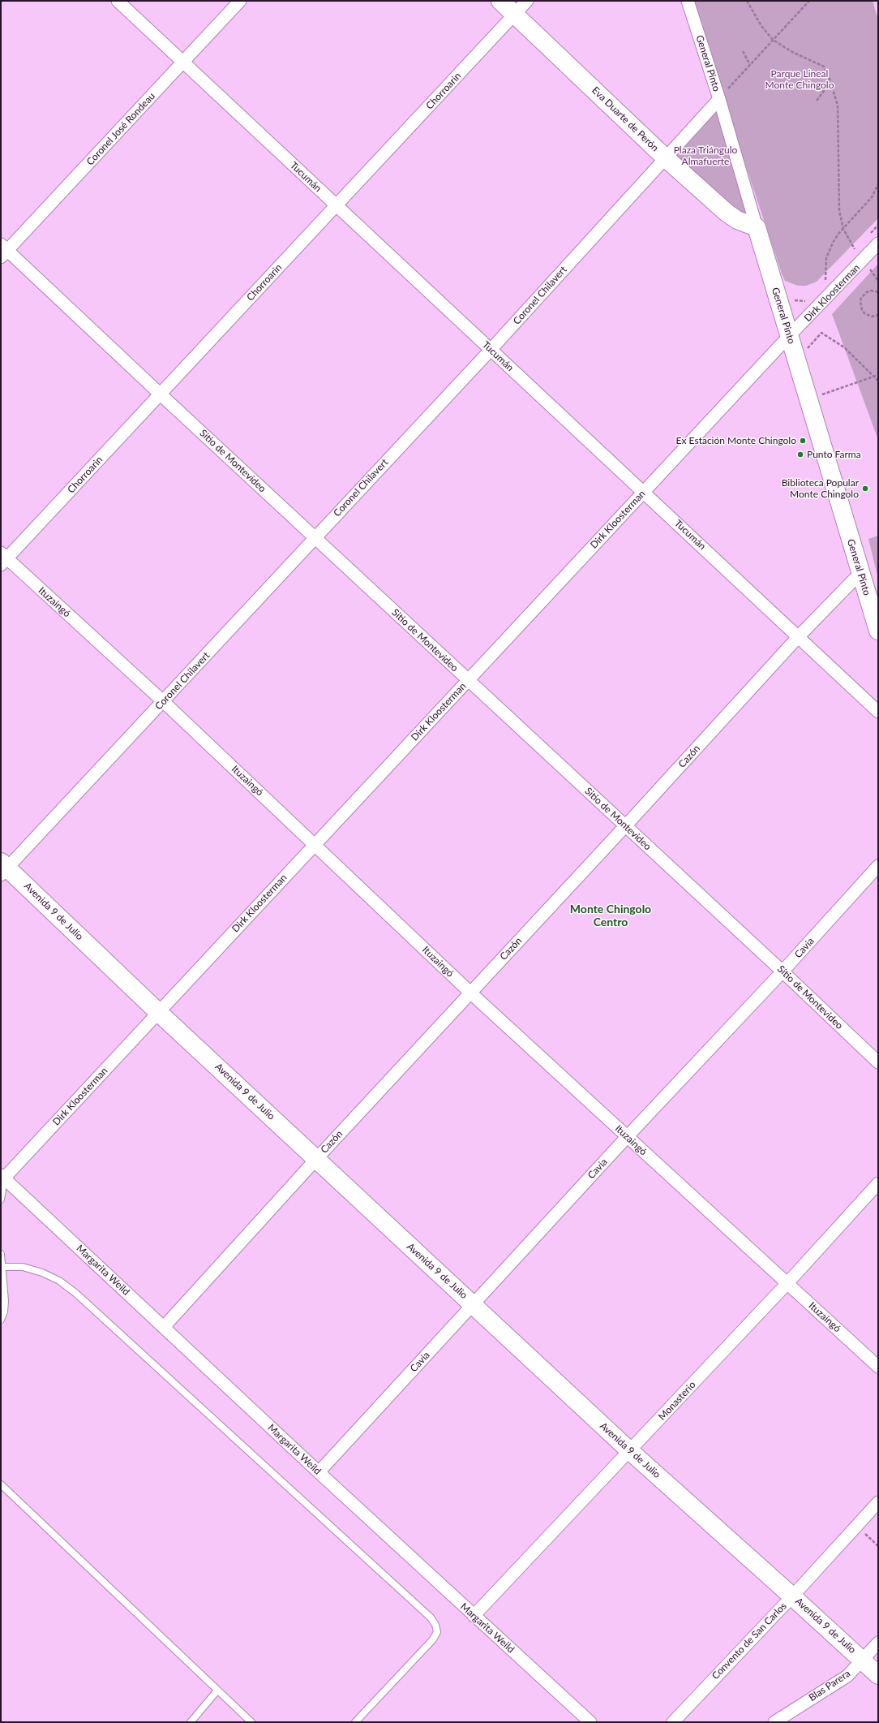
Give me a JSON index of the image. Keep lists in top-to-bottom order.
{
  "streets": {
    "street": [
      "General Pinto",
      "Chorroarin",
      "Eva Duarte de Perón",
      "Coronel José Rondeau",
      "Tucumán",
      "Dirk Kloosterman",
      "Coronel Chilavert",
      "Sitio de Montevideo",
      "Ituzaingó",
      "Cazón",
      "Avenida 9 de Julio",
      "Cavia",
      "Margarita Weild",
      "Monasterio",
      "Convento de San Carlos",
      "Blas Parera"
    ]
  },
  "crossings": [
    ["General Pinto", "Eva Duarte de Perón"],
    ["General Pinto", "Dirk Kloosterman"],
    ["General Pinto", "Coronel Chilavert"],
    ["General Pinto", "Cazón"],
    ["Chorroarin", "Eva Duarte de Perón"],
    ["Chorroarin", "Tucumán"],
    ["Chorroarin", "Sitio de Montevideo"],
    ["Chorroarin", "Ituzaingó"],
    ["Eva Duarte de Perón", "Coronel Chilavert"],
    ["Coronel José Rondeau", "Tucumán"],
    ["Coronel José Rondeau", "Sitio de Montevideo"],
    ["Tucumán", "Dirk Kloosterman"],
    ["Tucumán", "Coronel Chilavert"],
    ["Tucumán", "Cazón"],
    ["Dirk Kloosterman", "Sitio de Montevideo"],
    ["Dirk Kloosterman", "Ituzaingó"],
    ["Dirk Kloosterman", "Avenida 9 de Julio"],
    ["Dirk Kloosterman", "Margarita Weild"],
    ["Coronel Chilavert", "Sitio de Montevideo"],
    ["Coronel Chilavert", "Ituzaingó"],
    ["Coronel Chilavert", "Avenida 9 de Julio"],
    ["Sitio de Montevideo", "Cazón"],
    ["Sitio de Montevideo", "Cavia"],
    ["Ituzaingó", "Cazón"],
    ["Ituzaingó", "Cavia"],
    ["Ituzaingó", "Monasterio"],
    ["Cazón", "Avenida 9 de Julio"],
    ["Cazón", "Margarita Weild"],
    ["Avenida 9 de Julio", "Cavia"],
    ["Avenida 9 de Julio", "Monasterio"],
    ["Avenida 9 de Julio", "Convento de San Carlos"],
    ["Avenida 9 de Julio", "Blas Parera"],
    ["Cavia", "Margarita Weild"],
    ["Margarita Weild", "Monasterio"]
  ],
  "districts": ["Monte Chingolo Centro"],
  "parks": ["Parque Lineal Monte Chingolo", "Plaza Triángulo Almafuerte"],
  "places": ["Ex Estación Monte Chingolo", "Punto Farma", "Biblioteca Popular Monte Chingolo"]
}
